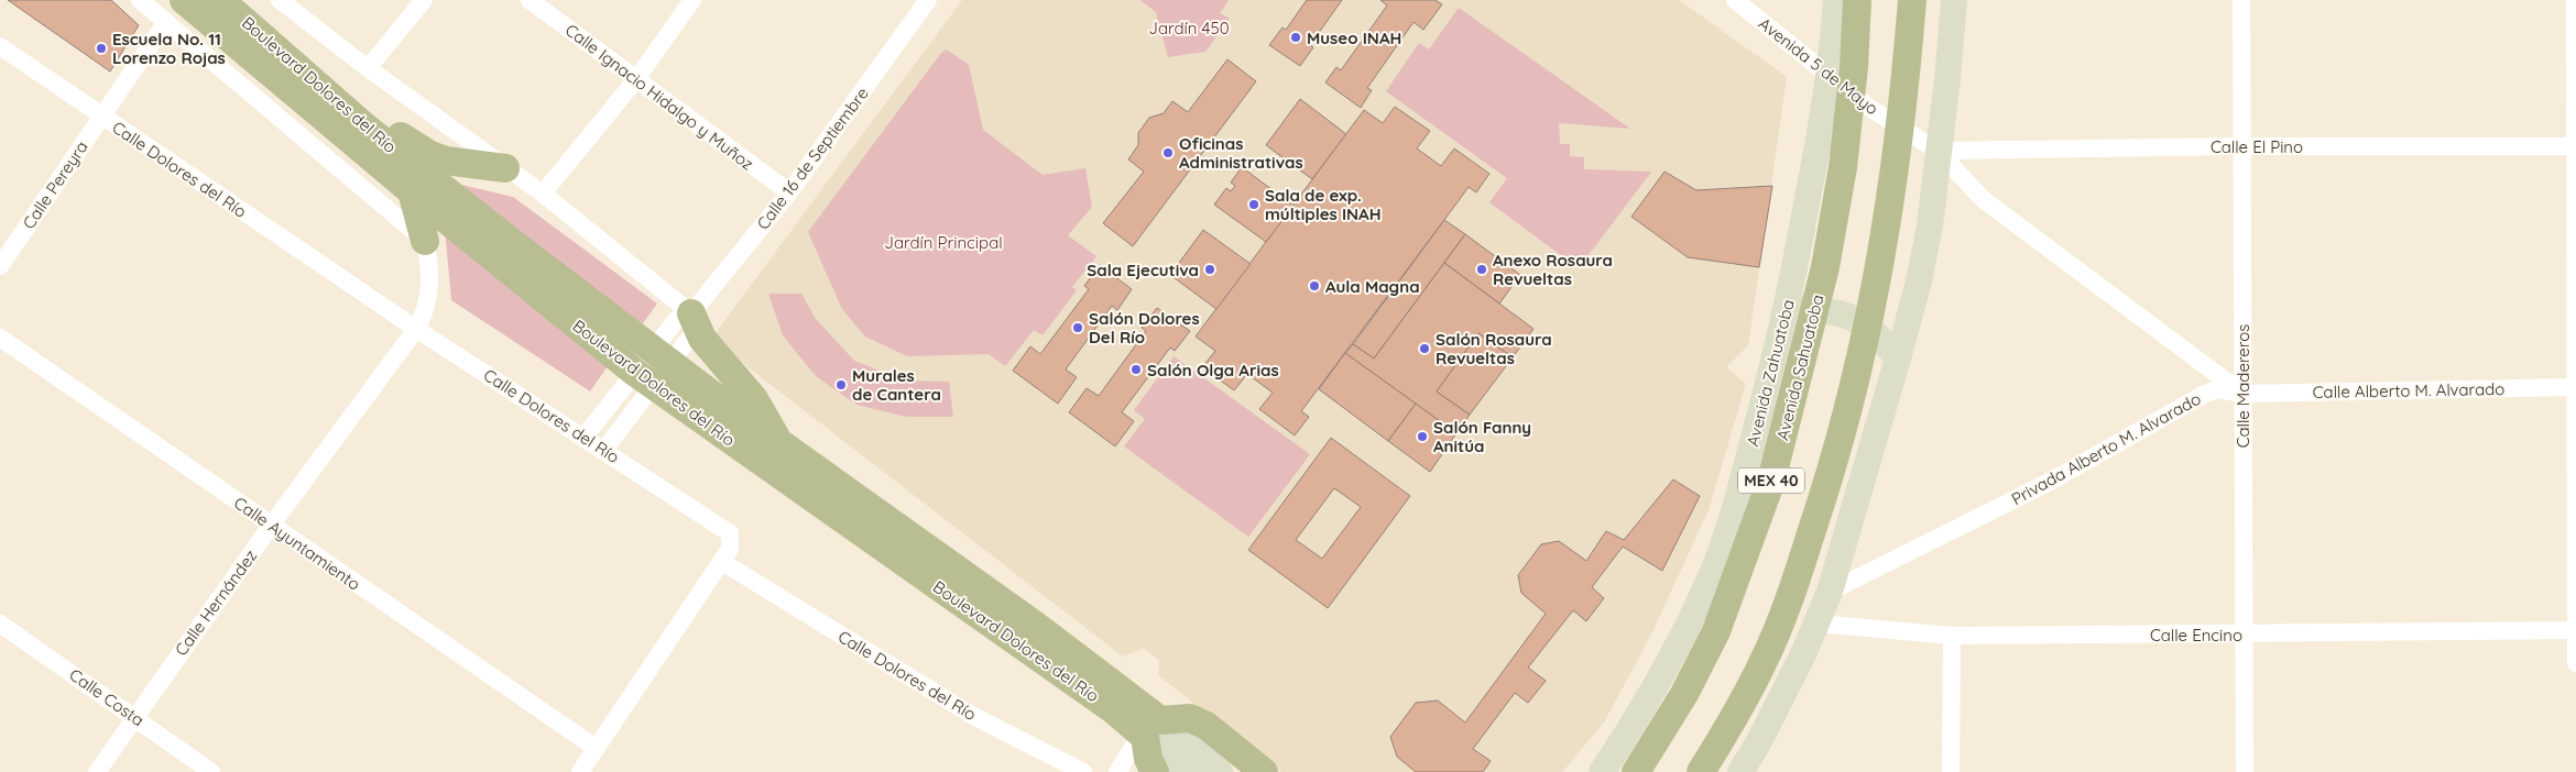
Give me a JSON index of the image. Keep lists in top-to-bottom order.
{
  "streets": {
    "main road": ["Boulevard Dolores del Río", "Avenida Sahuatoba", "MEX 40"],
    "street": [
      "Avenida 5 de Mayo",
      "Calle Ignacio Hidalgo y Muñoz",
      "Calle El Pino",
      "Calle 16 de Septiembre",
      "Calle Dolores del Río",
      "Calle Pereyra",
      "Avenida Zahuatoba",
      "Calle Madereros",
      "Calle Alberto M. Alvarado",
      "Privada Alberto M. Alvarado",
      "Calle Ayuntamiento",
      "Calle Hernández",
      "Calle Encino",
      "Calle Costa"
    ]
  },
  "crossings": [
    ["Avenida 5 de Mayo", "Calle El Pino"],
    ["Avenida 5 de Mayo", "Avenida Zahuatoba"],
    ["Avenida 5 de Mayo", "Privada Alberto M. Alvarado"],
    ["Calle Ignacio Hidalgo y Muñoz", "Calle 16 de Septiembre"],
    ["Calle El Pino", "Calle Madereros"],
    ["Calle El Pino", "Privada Alberto M. Alvarado"],
    ["Calle Dolores del Río", "Calle Pereyra"],
    ["Calle Dolores del Río", "Calle Hernández"],
    ["Calle Madereros", "Calle Alberto M. Alvarado"],
    ["Calle Madereros", "Privada Alberto M. Alvarado"],
    ["Calle Madereros", "Calle Encino"],
    ["Calle Alberto M. Alvarado", "Privada Alberto M. Alvarado"],
    ["Calle Ayuntamiento", "Calle Hernández"],
    ["Calle Hernández", "Calle Costa"]
  ],
  "parks": ["Jardín 450", "Jardín Principal"],
  "places": [
    "Museo INAH",
    "Escuela No. 11 Lorenzo Rojas",
    "Oficinas Administrativas",
    "Sala de exp. múltiples INAH",
    "Sala Ejecutiva",
    "Anexo Rosaura Revueltas",
    "Aula Magna",
    "Salón Dolores Del Río",
    "Salón Rosaura Revueltas",
    "Salón Olga Arias",
    "Murales de Cantera",
    "Salón Fanny Anitúa"
  ]
}
